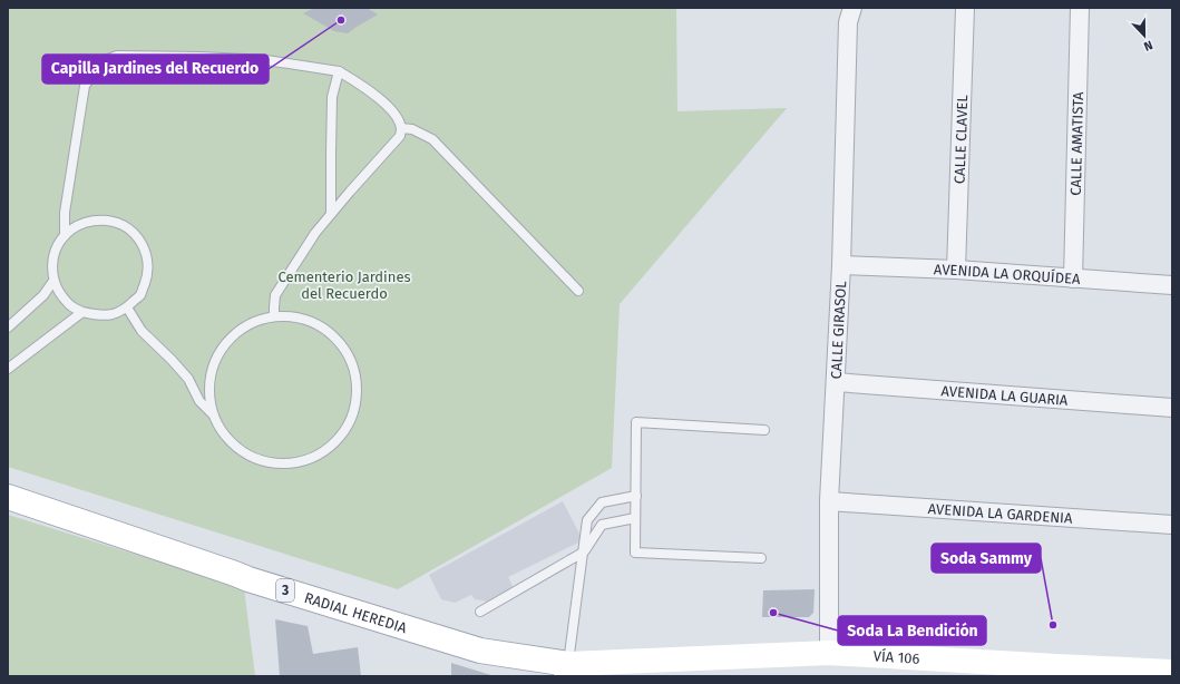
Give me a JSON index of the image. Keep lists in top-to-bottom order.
{
  "streets": {
    "main road": ["3", "RADIAL HEREDIA", "VÍA 106"],
    "street": [
      "CALLE CLAVEL",
      "CALLE AMATISTA",
      "AVENIDA LA ORQUÍDEA",
      "CALLE GIRASOL",
      "AVENIDA LA GUARIA",
      "AVENIDA LA GARDENIA"
    ]
  },
  "crossings": [
    ["CALLE CLAVEL", "AVENIDA LA ORQUÍDEA"],
    ["CALLE AMATISTA", "AVENIDA LA ORQUÍDEA"],
    ["AVENIDA LA ORQUÍDEA", "CALLE GIRASOL"],
    ["CALLE GIRASOL", "AVENIDA LA GUARIA"],
    ["CALLE GIRASOL", "AVENIDA LA GARDENIA"],
    ["CALLE GIRASOL", "VÍA 106"],
    ["RADIAL HEREDIA", "VÍA 106"]
  ],
  "parks": ["Cementerio Jardines del Recuerdo"],
  "places": ["Capilla Jardines del Recuerdo", "Soda La Bendición", "Soda Sammy"],
  "north": "bottom"
}
